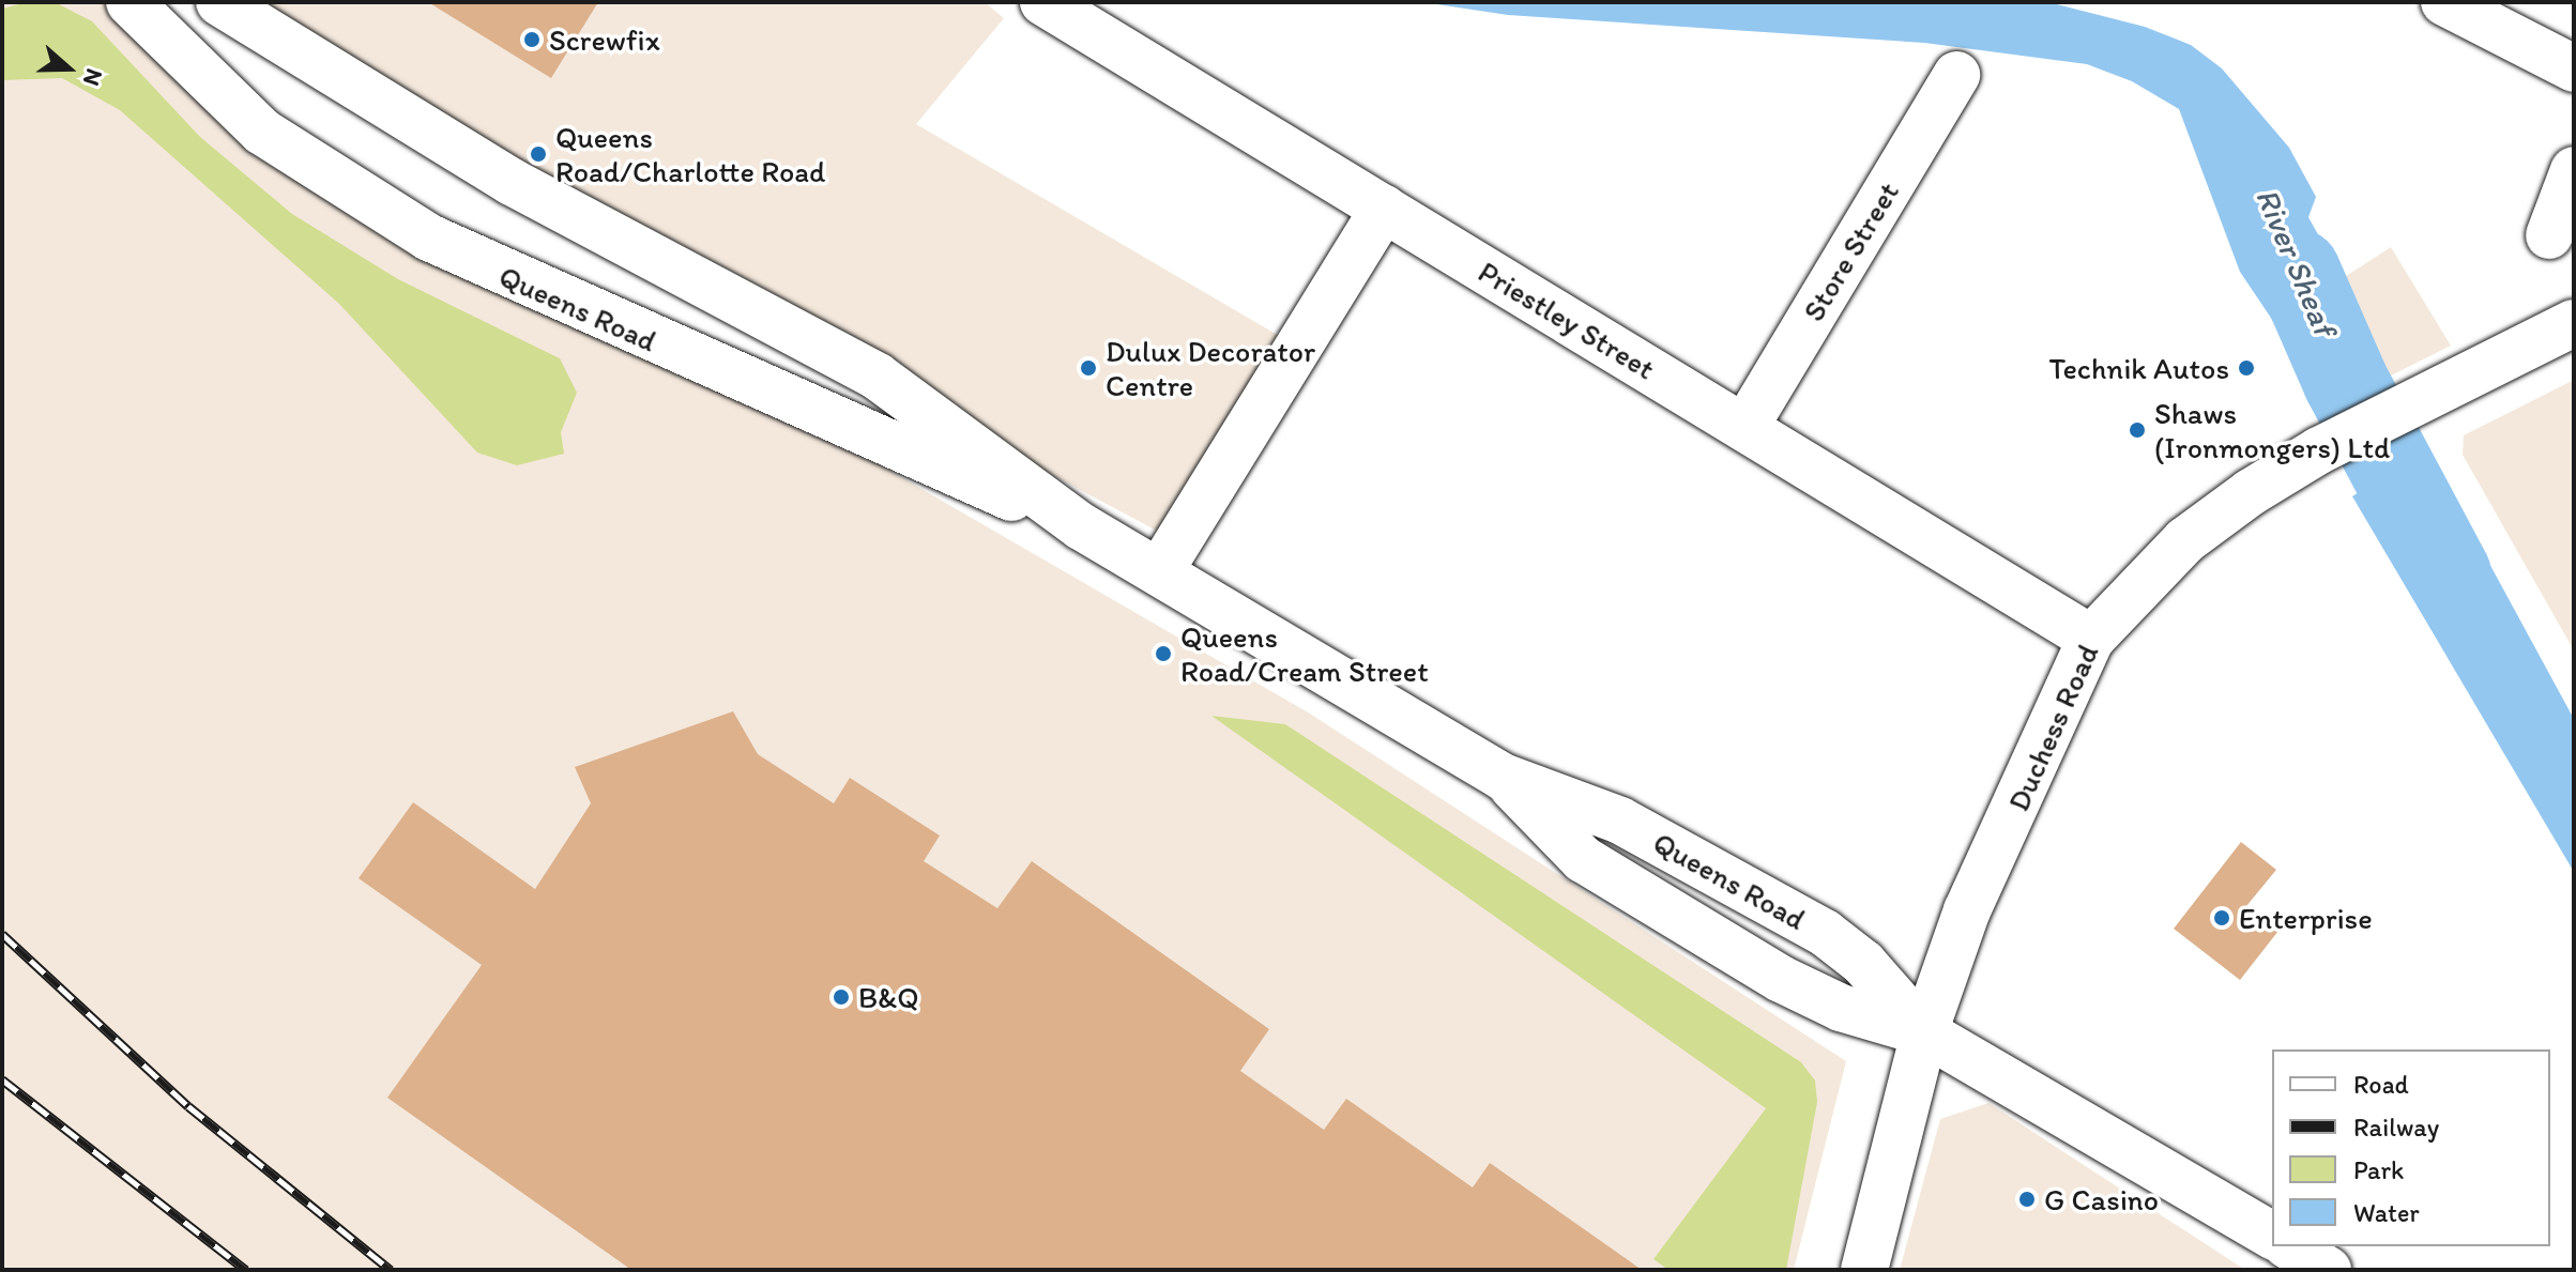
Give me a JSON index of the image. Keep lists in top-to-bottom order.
{
  "streets": {
    "main road": [
      "Store Street",
      "Queens Road",
      "Priestley Street",
      "Duchess Road"
    ]
  },
  "crossings": [
    ["Store Street", "Priestley Street"],
    ["Queens Road", "Duchess Road"],
    ["Priestley Street", "Duchess Road"]
  ],
  "water": ["River Sheaf"],
  "places": [
    "Screwfix",
    "Queens Road/Charlotte Road",
    "Dulux Decorator Centre",
    "Technik Autos",
    "Shaws (Ironmongers) Ltd",
    "Queens Road/Cream Street",
    "Enterprise",
    "B&Q",
    "G Casino"
  ],
  "legend": [
    "Road",
    "Railway",
    "Park",
    "Water"
  ],
  "north": "right"
}
